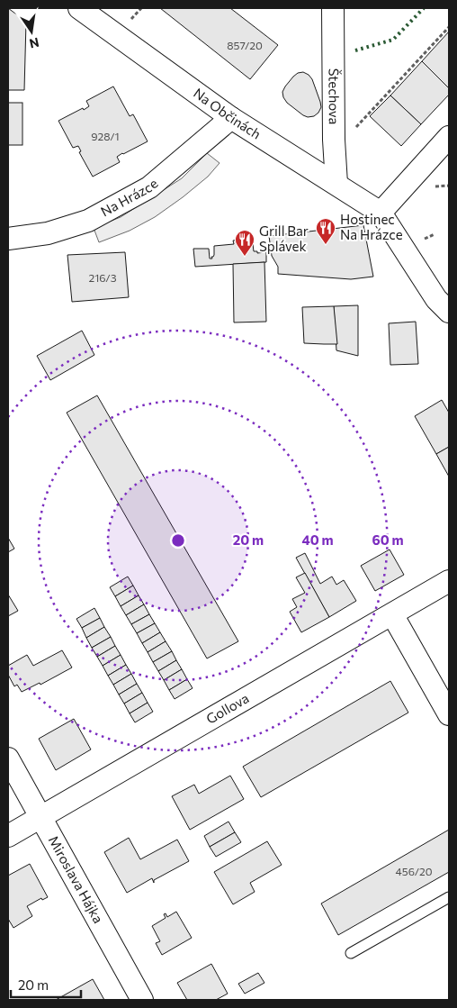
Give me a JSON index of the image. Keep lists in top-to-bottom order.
{
  "streets": {
    "street": [
      "Štechova",
      "Na Občinách",
      "Na Hrázce",
      "Gollova",
      "Miroslava Hájka"
    ]
  },
  "crossings": [
    ["Štechova", "Na Občinách"],
    ["Na Občinách", "Na Hrázce"],
    ["Gollova", "Miroslava Hájka"]
  ],
  "places": {
    "restaurant": ["Hostinec Na Hrázce", "Grill Bar Splávek"]
  },
  "house_numbers": [
    "857/20",
    "928/1",
    "216/3",
    "456/20"
  ],
  "scale_bar": "20 m",
  "north": "bottom",
  "rings": ["20 m", "40 m", "60 m"]
}
